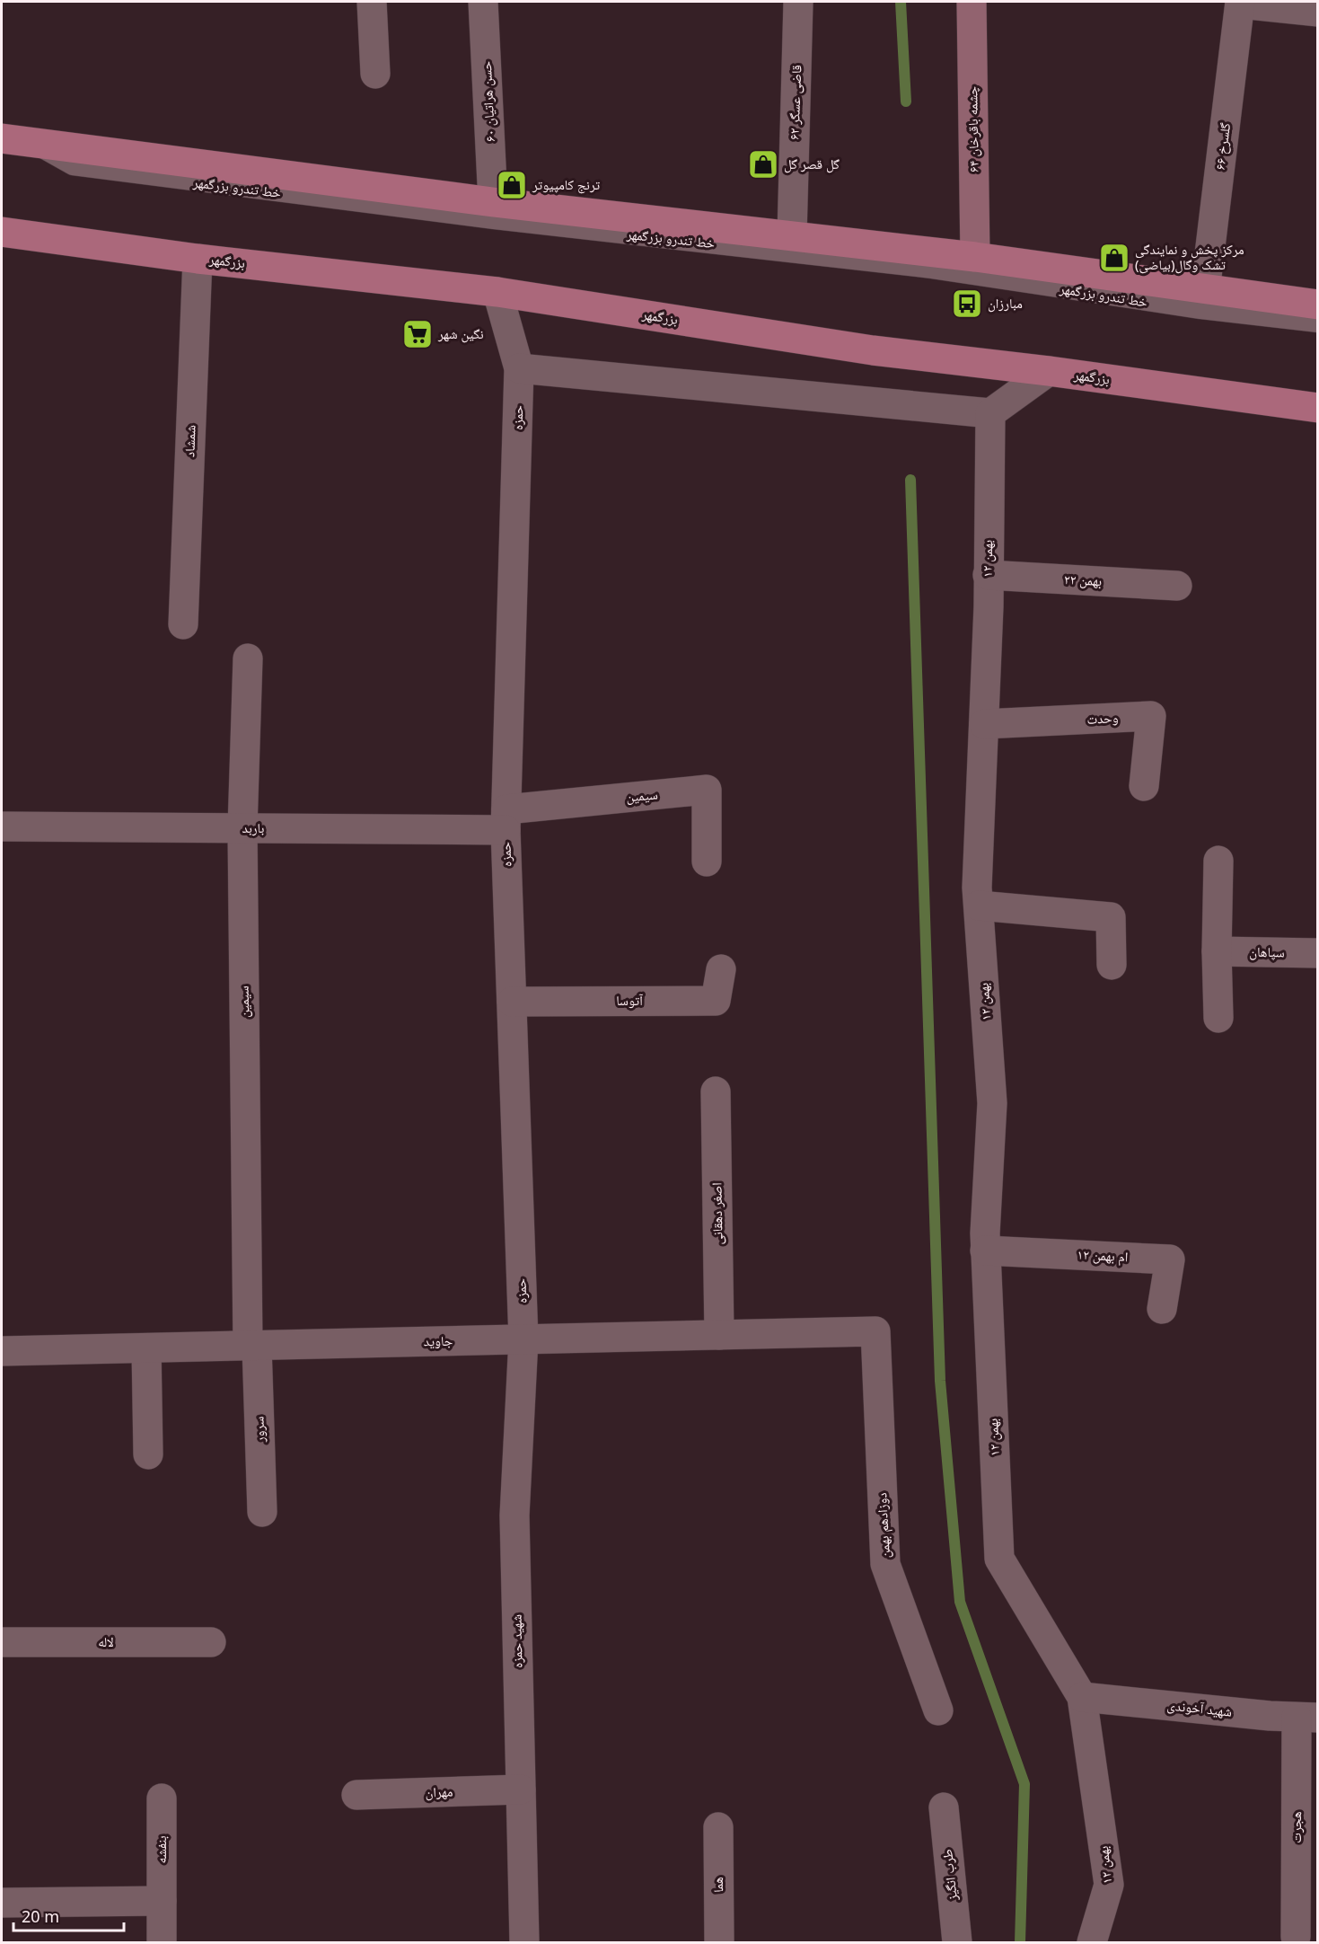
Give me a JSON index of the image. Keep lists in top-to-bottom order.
{
  "streets": {
    "main road": ["بزرگمهر"],
    "street": [
      "حسن هراتیان ۶۰",
      "قاضی عسگر ۶۲",
      "چشمه باقرخان ۶۴",
      "گلسرخ ۶۶",
      "حمزه",
      "شمشاد",
      "۱۲ بهمن",
      "۲۲ بهمن",
      "وحدت",
      "سیمین",
      "باربد",
      "سپاهان",
      "آتوسا",
      "اصغر دهقانی",
      "۱۲ ام بهمن",
      "جاوید",
      "سرور",
      "دوزادهم بهمن",
      "شهید حمزه",
      "لاله",
      "شهید آخوندی",
      "مهران",
      "هجرت",
      "بنفشه",
      "طرب انگیز",
      "هما"
    ],
    "lane": ["خط تندرو بزرگمهر"]
  },
  "crossings": [
    ["بزرگمهر", "حمزه"],
    ["بزرگمهر", "شمشاد"],
    ["حمزه", "سیمین"],
    ["حمزه", "باربد"],
    ["حمزه", "آتوسا"],
    ["حمزه", "جاوید"],
    ["حمزه", "شهید حمزه"],
    ["۱۲ بهمن", "۲۲ بهمن"],
    ["۱۲ بهمن", "وحدت"],
    ["۱۲ بهمن", "۱۲ ام بهمن"],
    ["۱۲ بهمن", "شهید آخوندی"],
    ["سیمین", "باربد"],
    ["سیمین", "جاوید"],
    ["سیمین", "سرور"],
    ["اصغر دهقانی", "جاوید"],
    ["جاوید", "سرور"],
    ["جاوید", "دوزادهم بهمن"],
    ["جاوید", "شهید حمزه"],
    ["شهید حمزه", "مهران"],
    ["شهید آخوندی", "هجرت"]
  ],
  "places": {
    "shop": ["گل قصر گل", "ترنج کامپیوتر", "مرکز پخش و نمایندگی تشک وگال(بیاضی)"],
    "bus stop": ["مبارزان"],
    "supermarket": ["نگین شهر"]
  },
  "scale_bar": "20 m"
}
